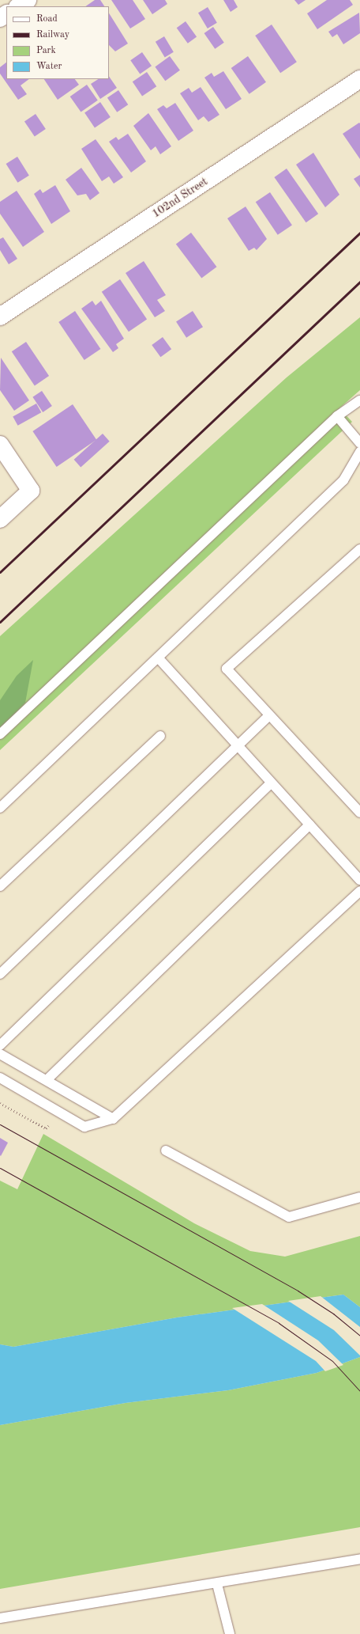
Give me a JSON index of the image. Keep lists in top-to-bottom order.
{
  "streets": {
    "street": ["102nd Street"]
  },
  "legend": [
    "Road",
    "Railway",
    "Park",
    "Water"
  ]
}
